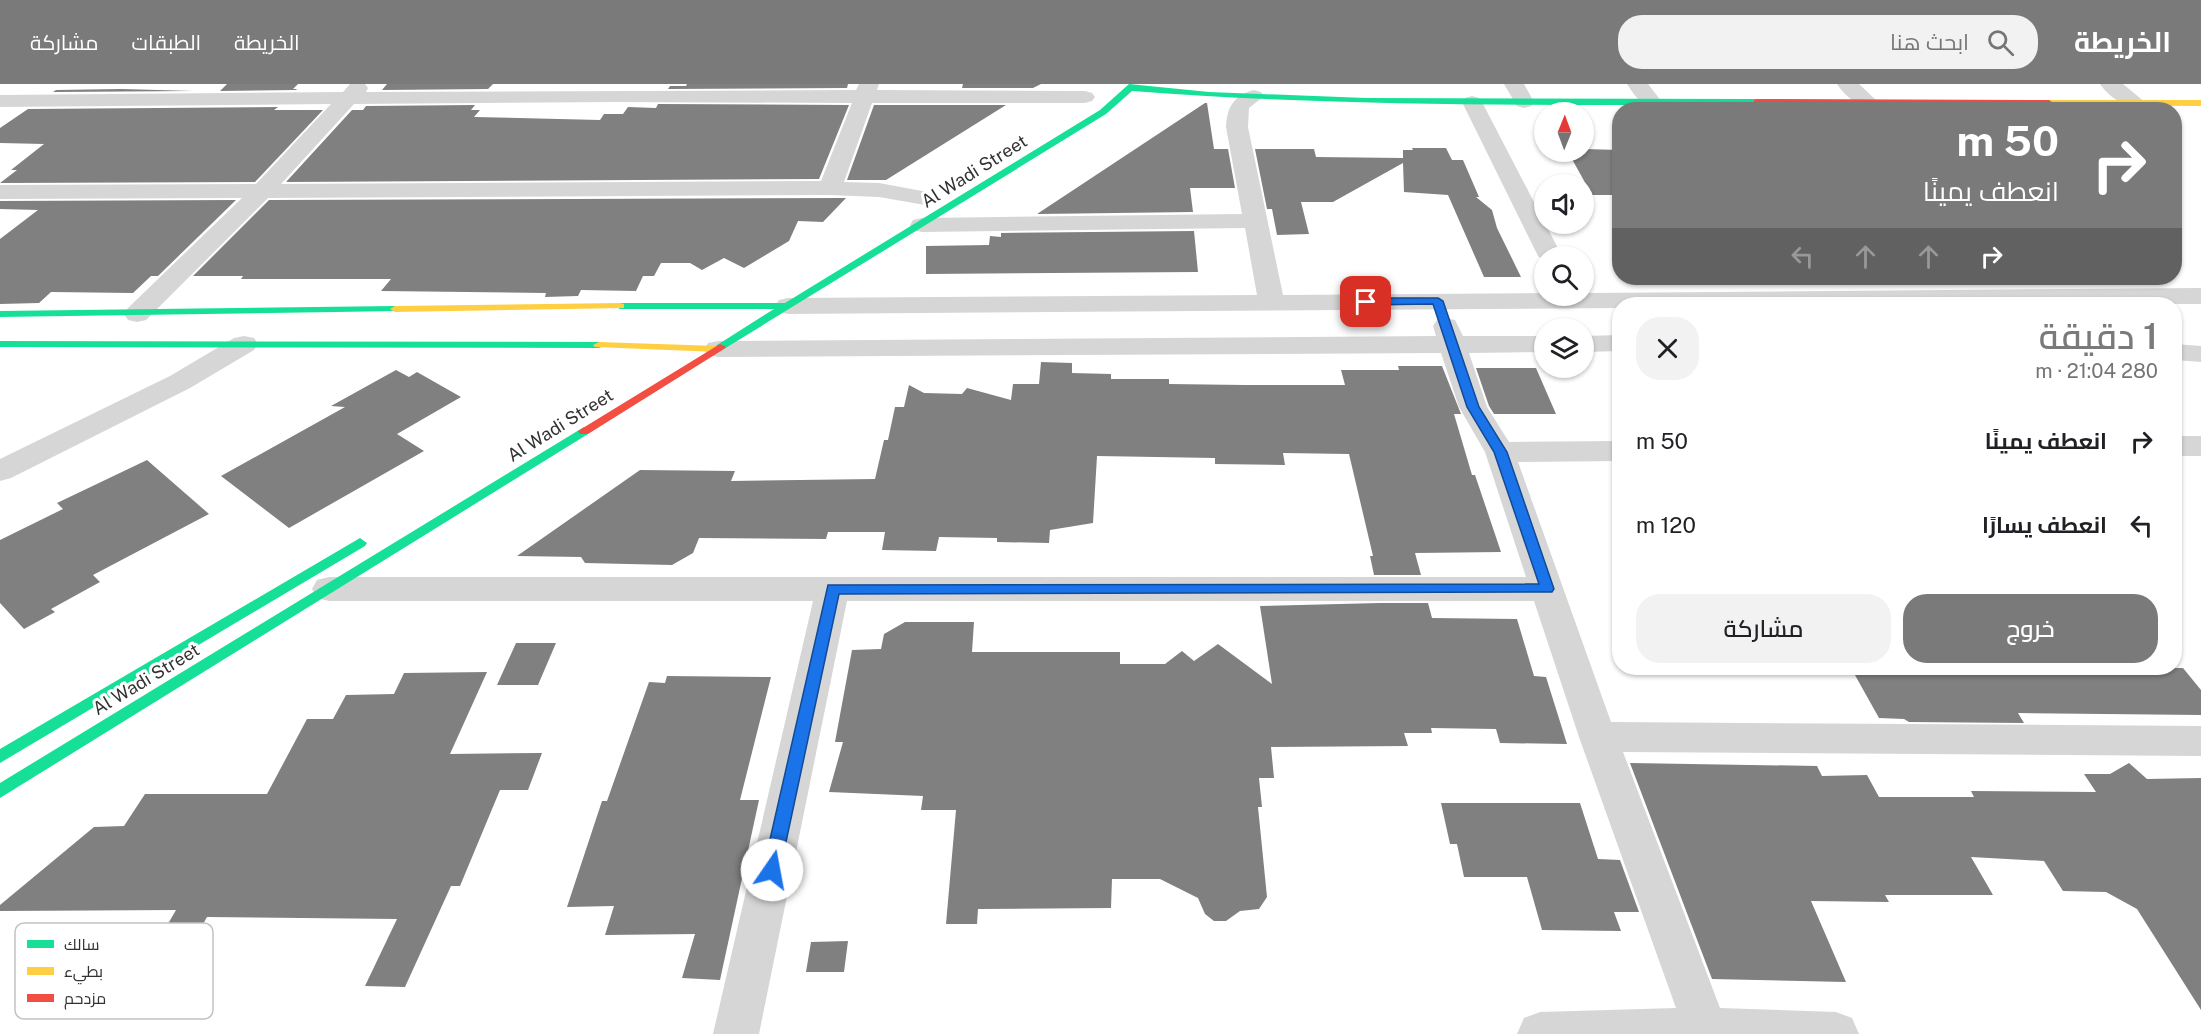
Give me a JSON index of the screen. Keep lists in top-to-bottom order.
{
  "streets": {
    "street": ["Al Wadi Street"]
  },
  "legend": ["سالك", "بطيء", "مزدحم"],
  "north": "top",
  "page": {
    "header": "الخريطة",
    "search": "ابحث هنا",
    "nav": ["الخريطة", "الطبقات", "مشاركة"],
    "turn": ["50 m", "انعطف يمينًا"],
    "heading": ["1 دقيقة", "280 m · 21:04"],
    "list": [
      {
        "name": "انعطف يمينًا",
        "value": "50 m"
      },
      {
        "name": "انعطف يسارًا",
        "value": "120 m"
      }
    ],
    "buttons": ["خروج", "مشاركة"]
  }
}
